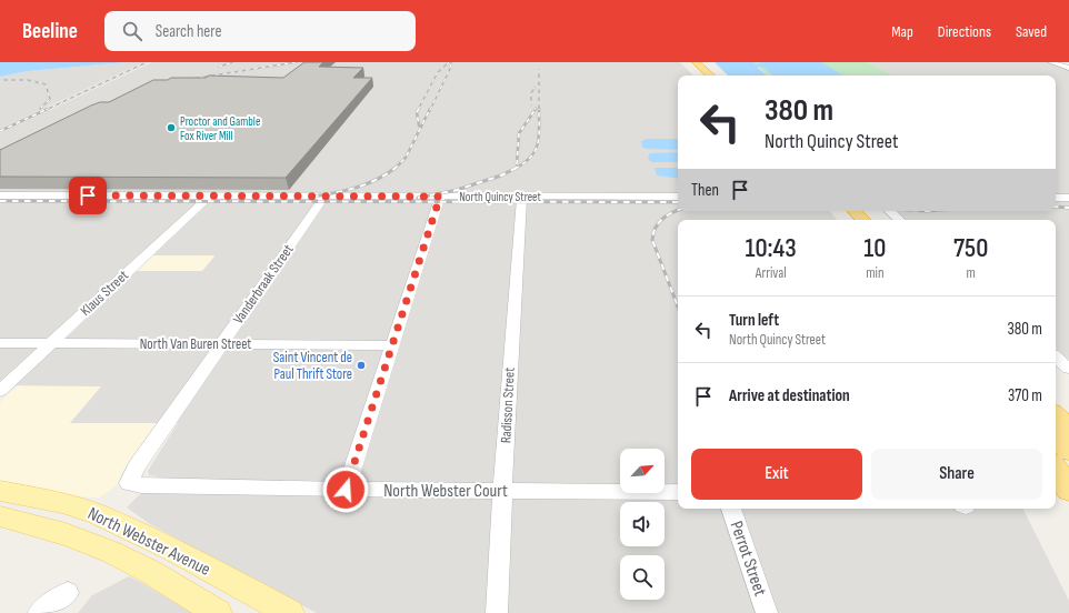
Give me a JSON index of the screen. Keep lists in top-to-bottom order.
{
  "streets": {
    "main road": ["North Webster Avenue"],
    "street": [
      "North Quincy Street",
      "Vanderbraak Street",
      "Klaus Street",
      "North Van Buren Street",
      "Radisson Street",
      "North Webster Court",
      "Perrot Street"
    ]
  },
  "crossings": [
    ["North Quincy Street", "Vanderbraak Street"],
    ["North Quincy Street", "Klaus Street"],
    ["North Quincy Street", "Radisson Street"],
    ["Vanderbraak Street", "North Van Buren Street"],
    ["Vanderbraak Street", "North Webster Court"],
    ["Klaus Street", "North Van Buren Street"],
    ["Radisson Street", "North Webster Court"]
  ],
  "places": ["Proctor and Gamble Fox River Mill", "Saint Vincent de Paul Thrift Store"],
  "north": "top right",
  "page": {
    "header": "Beeline",
    "search": "Search here",
    "nav": ["Map", "Directions", "Saved"],
    "turn": ["380 m", "North Quincy Street"],
    "then": "Then",
    "eta": [
      "10:43",
      "Arrival",
      "10",
      "min",
      "750",
      "m"
    ],
    "list": [
      {
        "name": "Turn left",
        "note": "North Quincy Street",
        "value": "380 m"
      },
      {
        "name": "Arrive at destination",
        "value": "370 m"
      }
    ],
    "buttons": ["Exit", "Share"]
  }
}
